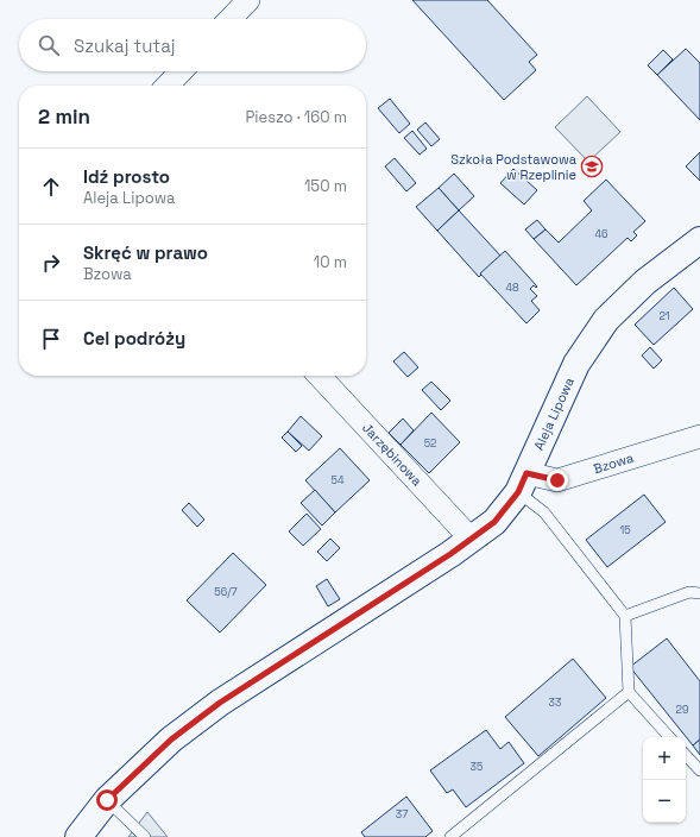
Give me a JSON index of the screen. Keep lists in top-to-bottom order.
{
  "streets": {
    "street": ["Aleja Lipowa", "Jarzębinowa", "Bzowa"]
  },
  "crossings": [
    ["Aleja Lipowa", "Jarzębinowa"],
    ["Aleja Lipowa", "Bzowa"]
  ],
  "places": {
    "school or university": ["Szkoła Podstawowa w Rzeplinie"]
  },
  "house_numbers": [
    "46",
    "48",
    "21",
    "52",
    "54",
    "15",
    "56/7",
    "33",
    "29",
    "35",
    "37"
  ],
  "page": {
    "search": "Szukaj tutaj",
    "heading": ["2 min", "Pieszo · 160 m"],
    "list": [
      ["Idź prosto", "Aleja Lipowa", "150 m"],
      ["Skręć w prawo", "Bzowa", "10 m"],
      "Cel podróży"
    ],
    "map_buttons": ["+", "−"]
  }
}
